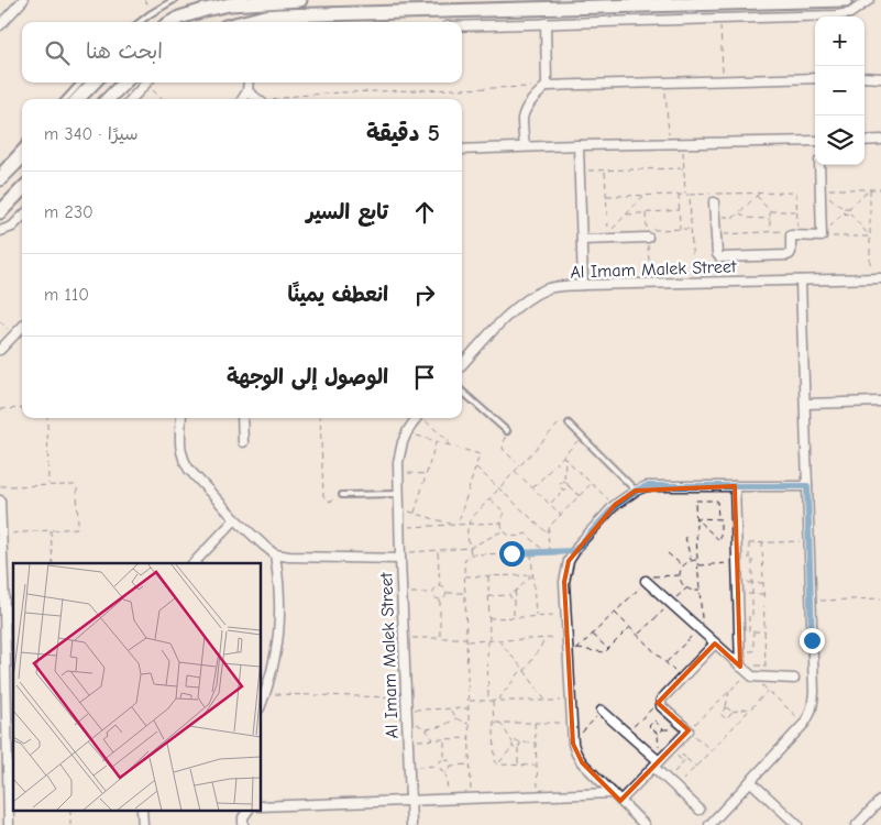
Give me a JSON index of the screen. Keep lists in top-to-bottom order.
{
  "streets": {
    "street": ["Al Imam Malek Street"]
  },
  "page": {
    "map_buttons": ["+", "−"],
    "search": "ابحث هنا",
    "heading": ["5 دقيقة", "سيرًا · 340 m"],
    "list": [
      ["تابع السير", "230 m"],
      ["انعطف يمينًا", "110 m"],
      "الوصول إلى الوجهة"
    ]
  }
}
